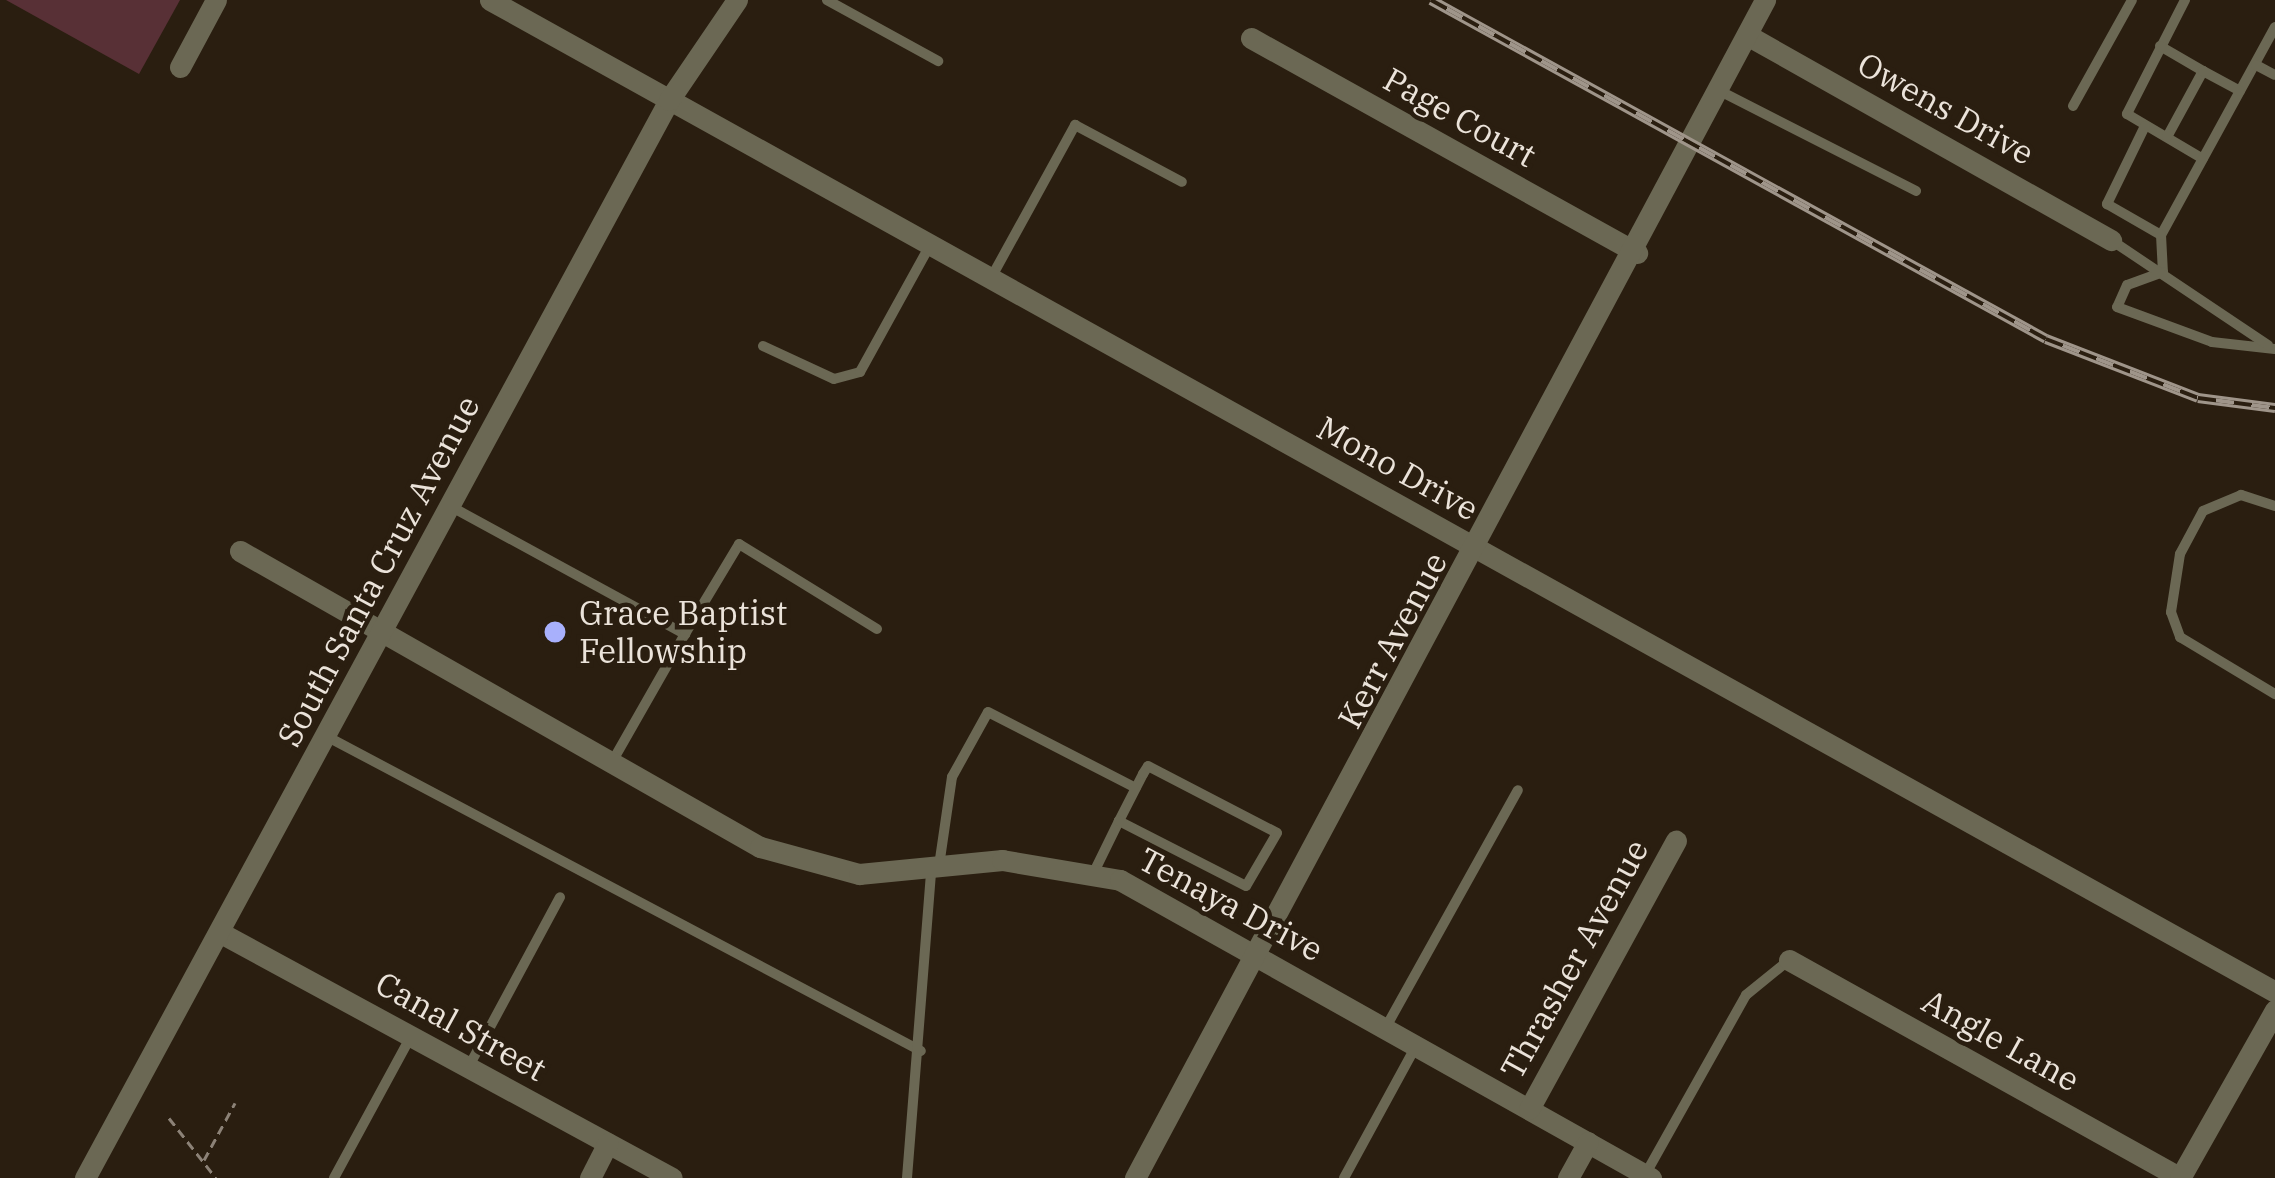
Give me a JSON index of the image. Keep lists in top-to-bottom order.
{
  "streets": {
    "street": [
      "Owens Drive",
      "Page Court",
      "Mono Drive",
      "South Santa Cruz Avenue",
      "Kerr Avenue",
      "Tenaya Drive",
      "Thrasher Avenue",
      "Canal Street",
      "Angle Lane"
    ]
  },
  "crossings": [
    ["Owens Drive", "Kerr Avenue"],
    ["Page Court", "Kerr Avenue"],
    ["Mono Drive", "South Santa Cruz Avenue"],
    ["Mono Drive", "Kerr Avenue"],
    ["South Santa Cruz Avenue", "Tenaya Drive"],
    ["South Santa Cruz Avenue", "Canal Street"],
    ["Kerr Avenue", "Tenaya Drive"],
    ["Tenaya Drive", "Thrasher Avenue"]
  ],
  "places": ["Grace Baptist Fellowship"]
}
